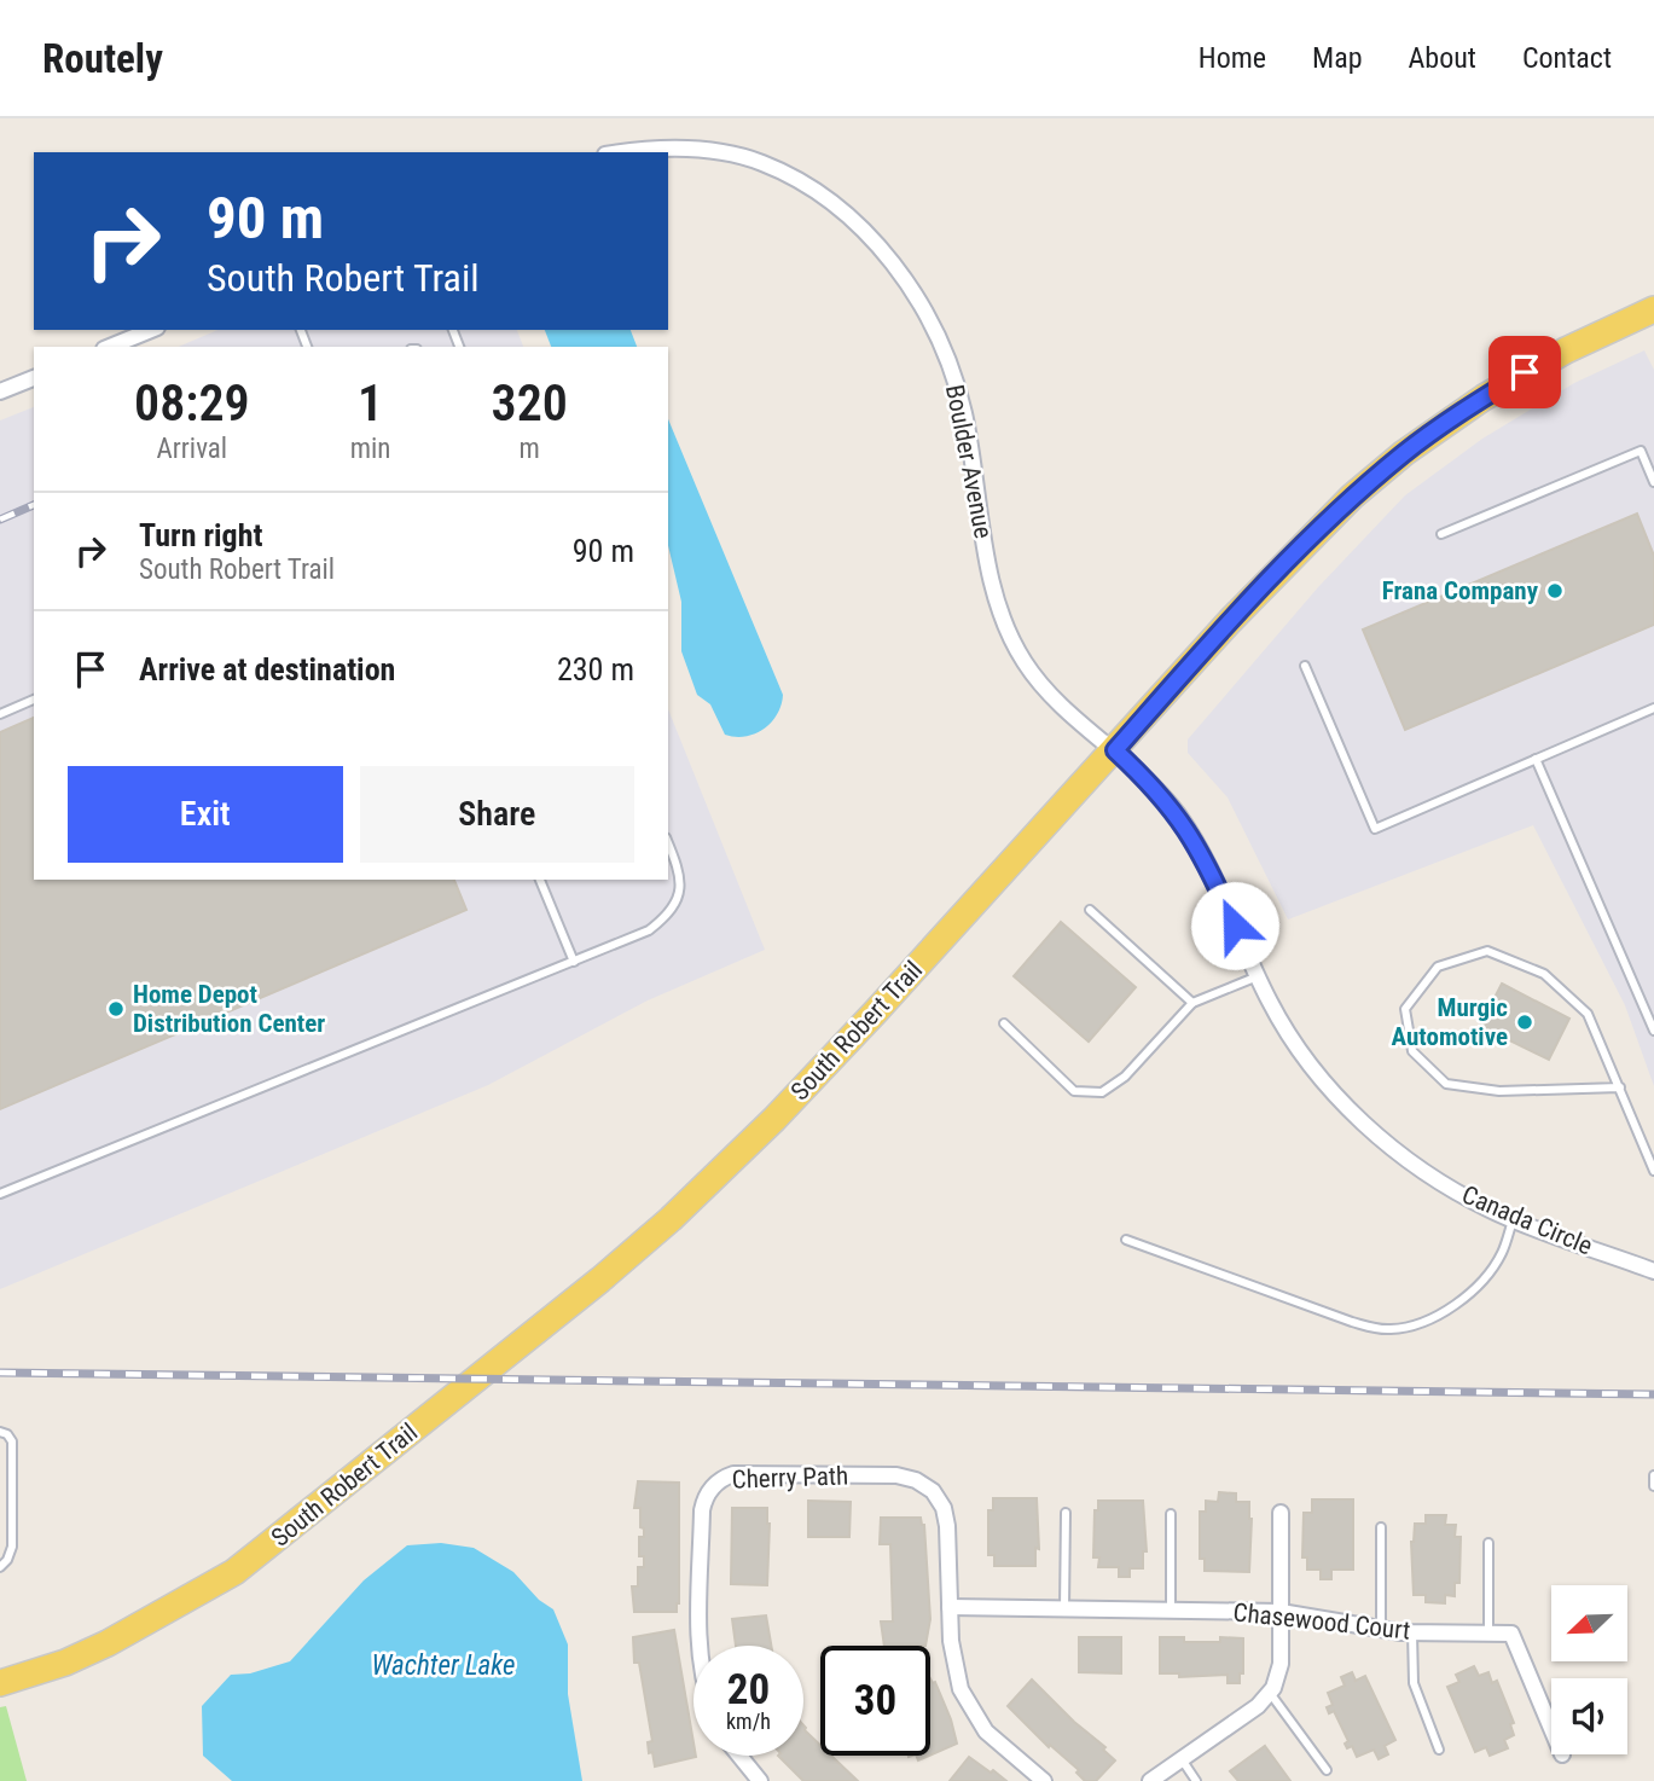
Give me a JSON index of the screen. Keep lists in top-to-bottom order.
{
  "streets": {
    "main road": ["South Robert Trail"],
    "street": [
      "Boulder Avenue",
      "Canada Circle",
      "Cherry Path",
      "Chasewood Court"
    ]
  },
  "crossings": [
    ["Boulder Avenue", "South Robert Trail"],
    ["Boulder Avenue", "Canada Circle"],
    ["South Robert Trail", "Canada Circle"],
    ["Cherry Path", "Chasewood Court"]
  ],
  "water": ["Wachter Lake"],
  "places": ["Frana Company", "Home Depot Distribution Center", "Murgic Automotive"],
  "north": "bottom left",
  "page": {
    "header": "Routely",
    "nav": [
      "Home",
      "Map",
      "About",
      "Contact"
    ],
    "turn": ["90 m", "South Robert Trail"],
    "eta": [
      "08:29",
      "Arrival",
      "1",
      "min",
      "320",
      "m"
    ],
    "list": [
      {
        "name": "Turn right",
        "note": "South Robert Trail",
        "value": "90 m"
      },
      {
        "name": "Arrive at destination",
        "value": "230 m"
      }
    ],
    "buttons": ["Exit", "Share"],
    "speed": "20 km/h",
    "limit": "30"
  }
}
